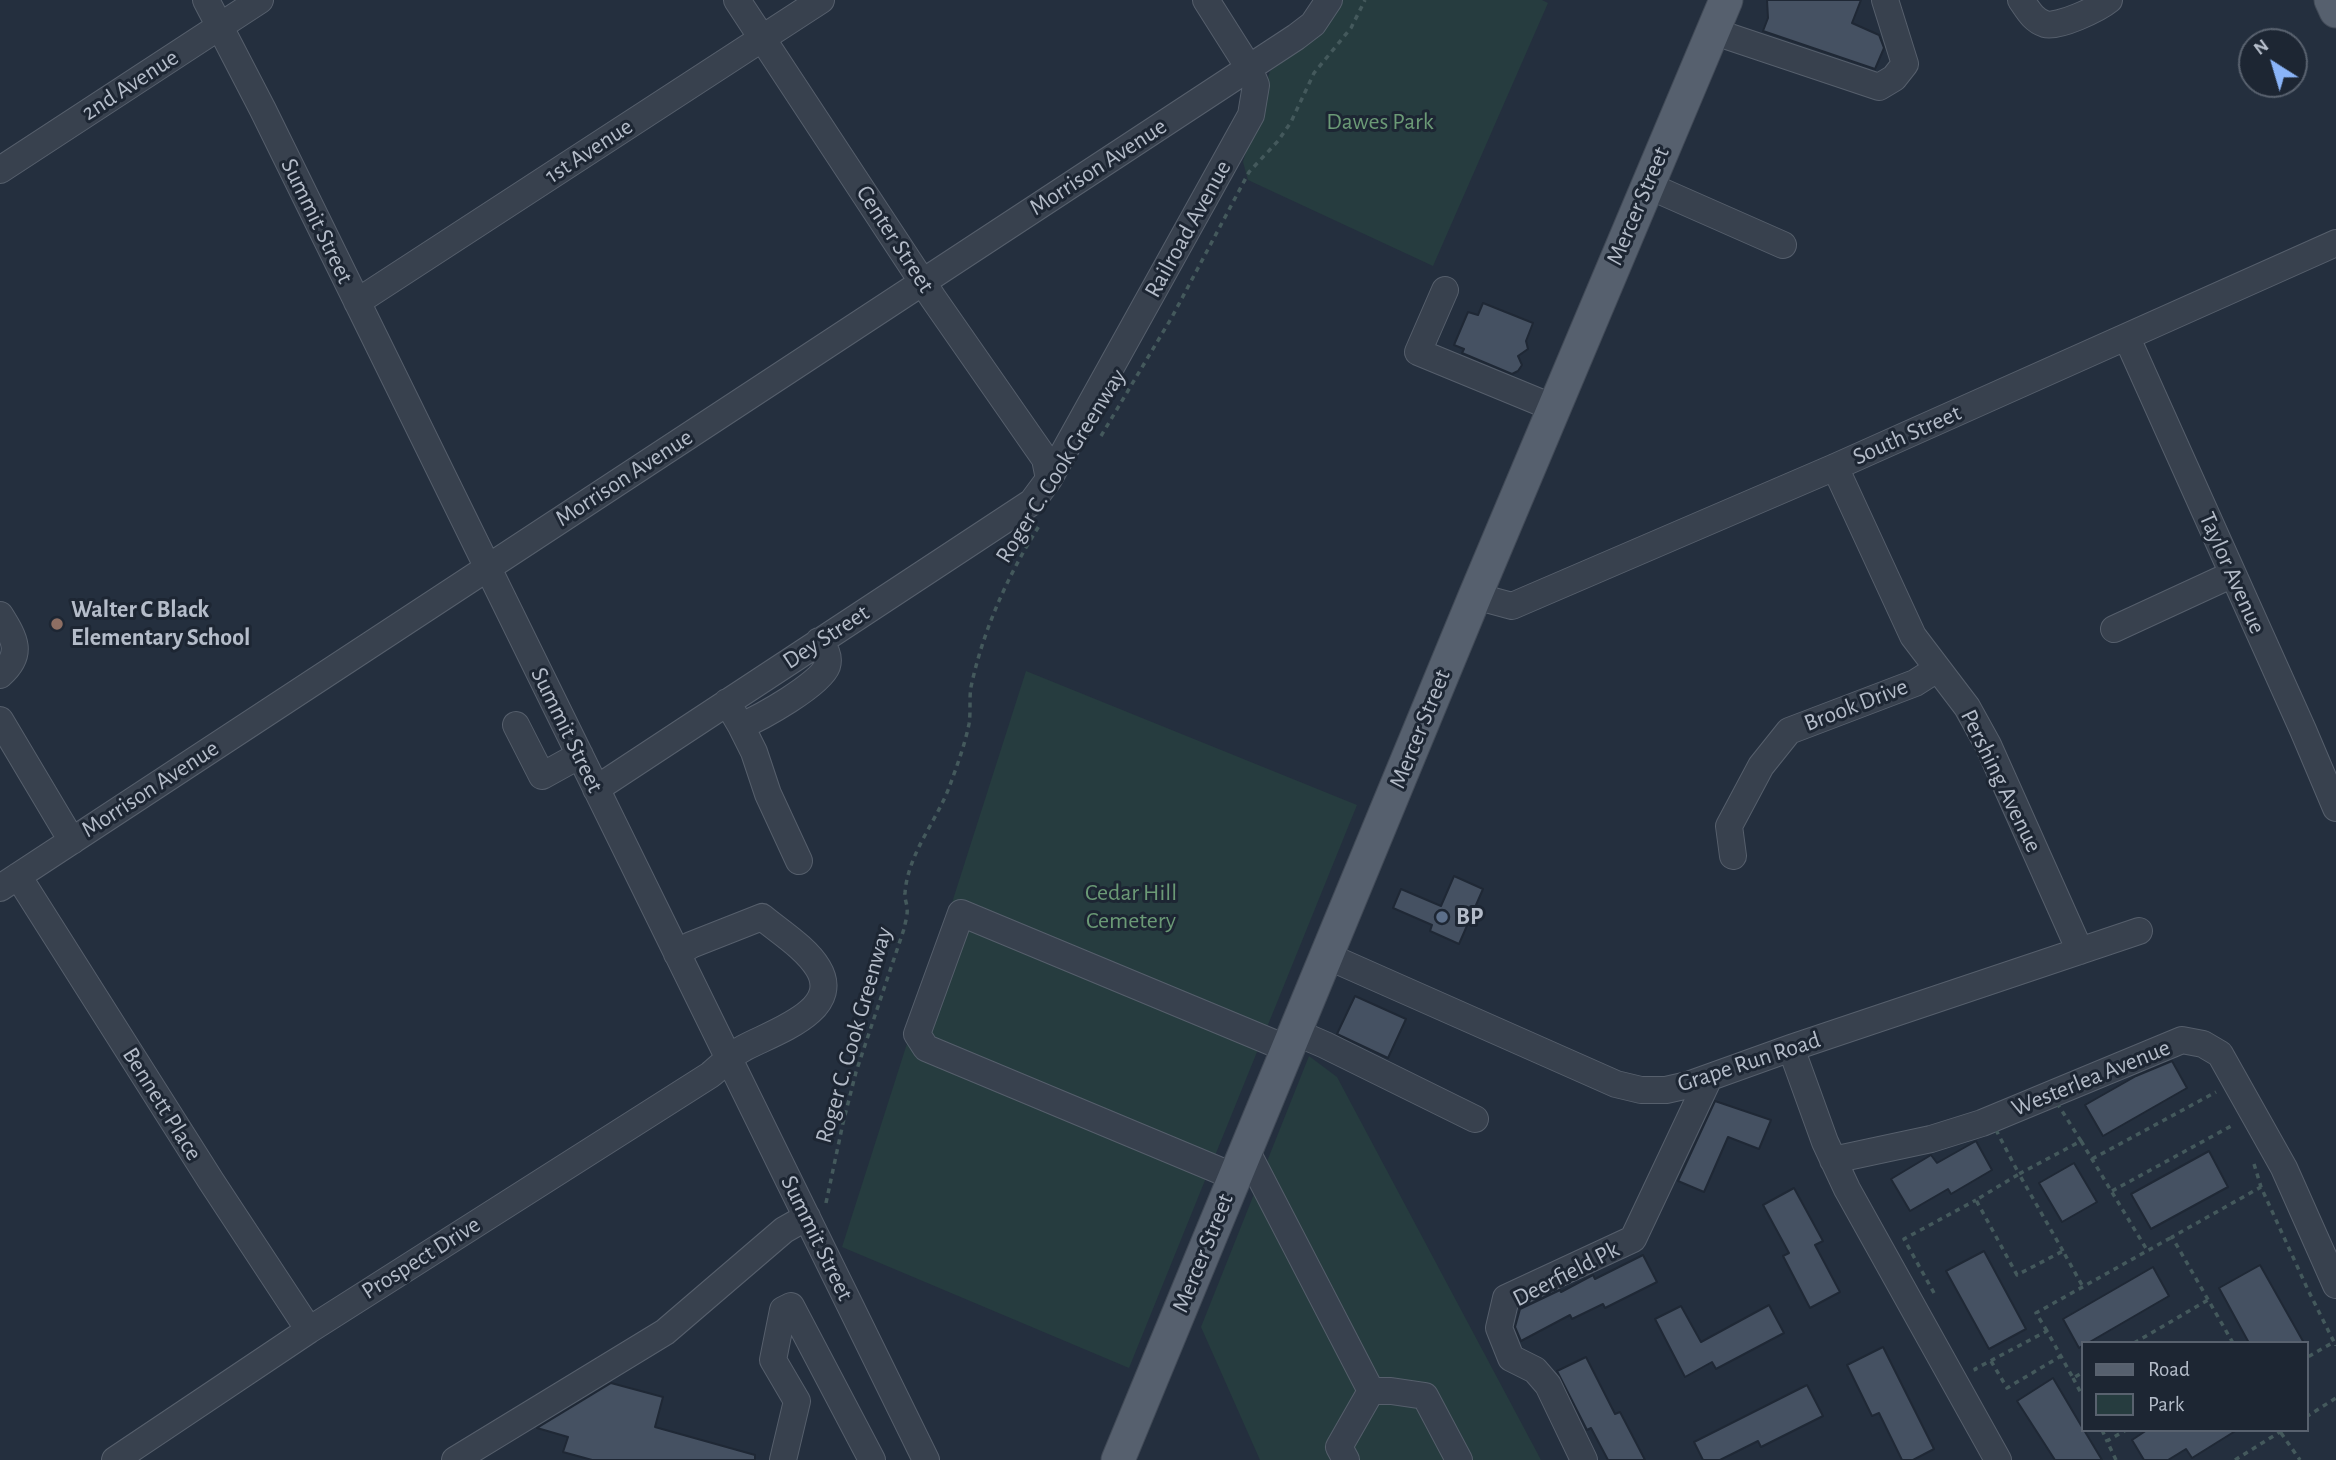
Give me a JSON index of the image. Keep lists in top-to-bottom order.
{
  "streets": {
    "main road": ["Mercer Street"],
    "street": [
      "2nd Avenue",
      "1st Avenue",
      "Morrison Avenue",
      "Summit Street",
      "Railroad Avenue",
      "Center Street",
      "South Street",
      "Taylor Avenue",
      "Dey Street",
      "Brook Drive",
      "Pershing Avenue",
      "Grape Run Road",
      "Westerlea Avenue",
      "Bennett Place",
      "Prospect Drive",
      "Deerfield Pk"
    ],
    "path": ["Roger C. Cook Greenway"]
  },
  "crossings": [
    ["2nd Avenue", "Summit Street"],
    ["1st Avenue", "Summit Street"],
    ["1st Avenue", "Center Street"],
    ["Morrison Avenue", "Summit Street"],
    ["Morrison Avenue", "Railroad Avenue"],
    ["Morrison Avenue", "Center Street"],
    ["Morrison Avenue", "Bennett Place"],
    ["Mercer Street", "South Street"],
    ["Mercer Street", "Grape Run Road"],
    ["Summit Street", "Roger C. Cook Greenway"],
    ["Summit Street", "Dey Street"],
    ["Summit Street", "Prospect Drive"],
    ["Railroad Avenue", "Center Street"],
    ["Railroad Avenue", "Dey Street"],
    ["Center Street", "Dey Street"],
    ["South Street", "Taylor Avenue"],
    ["South Street", "Pershing Avenue"],
    ["Brook Drive", "Pershing Avenue"],
    ["Pershing Avenue", "Grape Run Road"],
    ["Grape Run Road", "Deerfield Pk"],
    ["Bennett Place", "Prospect Drive"]
  ],
  "parks": ["Dawes Park", "Cedar Hill Cemetery"],
  "places": ["Walter C Black Elementary School", "BP"],
  "legend": ["Road", "Park"],
  "north": "top left"
}
